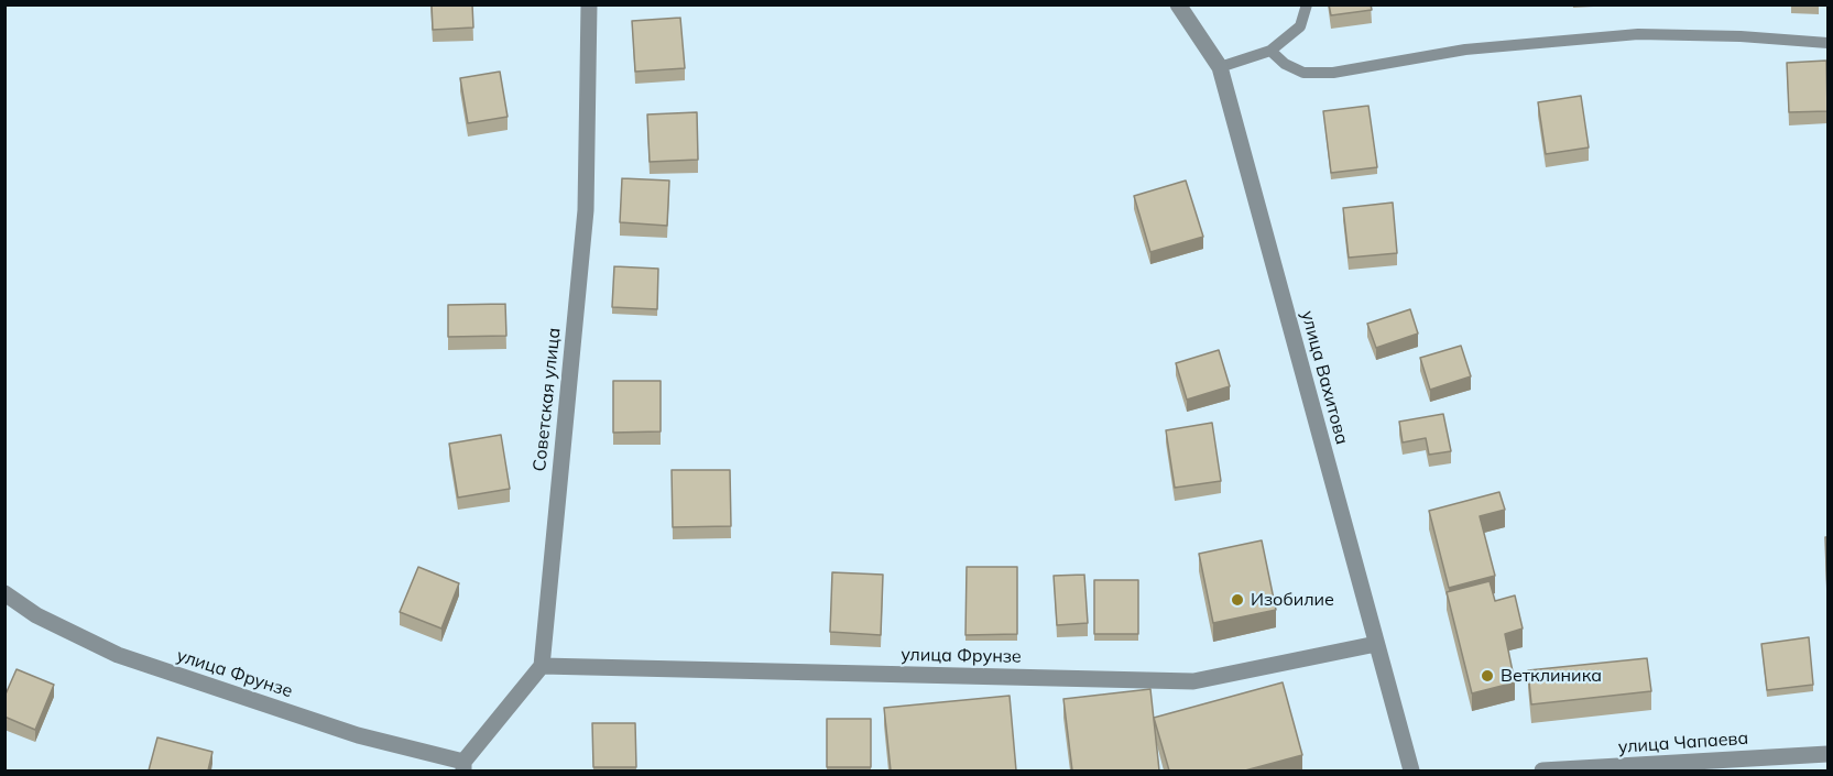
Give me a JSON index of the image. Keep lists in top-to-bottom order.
{
  "streets": {
    "street": [
      "улица Вахитова",
      "Советская улица",
      "улица Фрунзе",
      "улица Чапаева"
    ]
  },
  "crossings": [
    ["улица Вахитова", "улица Фрунзе"],
    ["Советская улица", "улица Фрунзе"]
  ],
  "places": ["Изобилие", "Ветклиника"]
}
